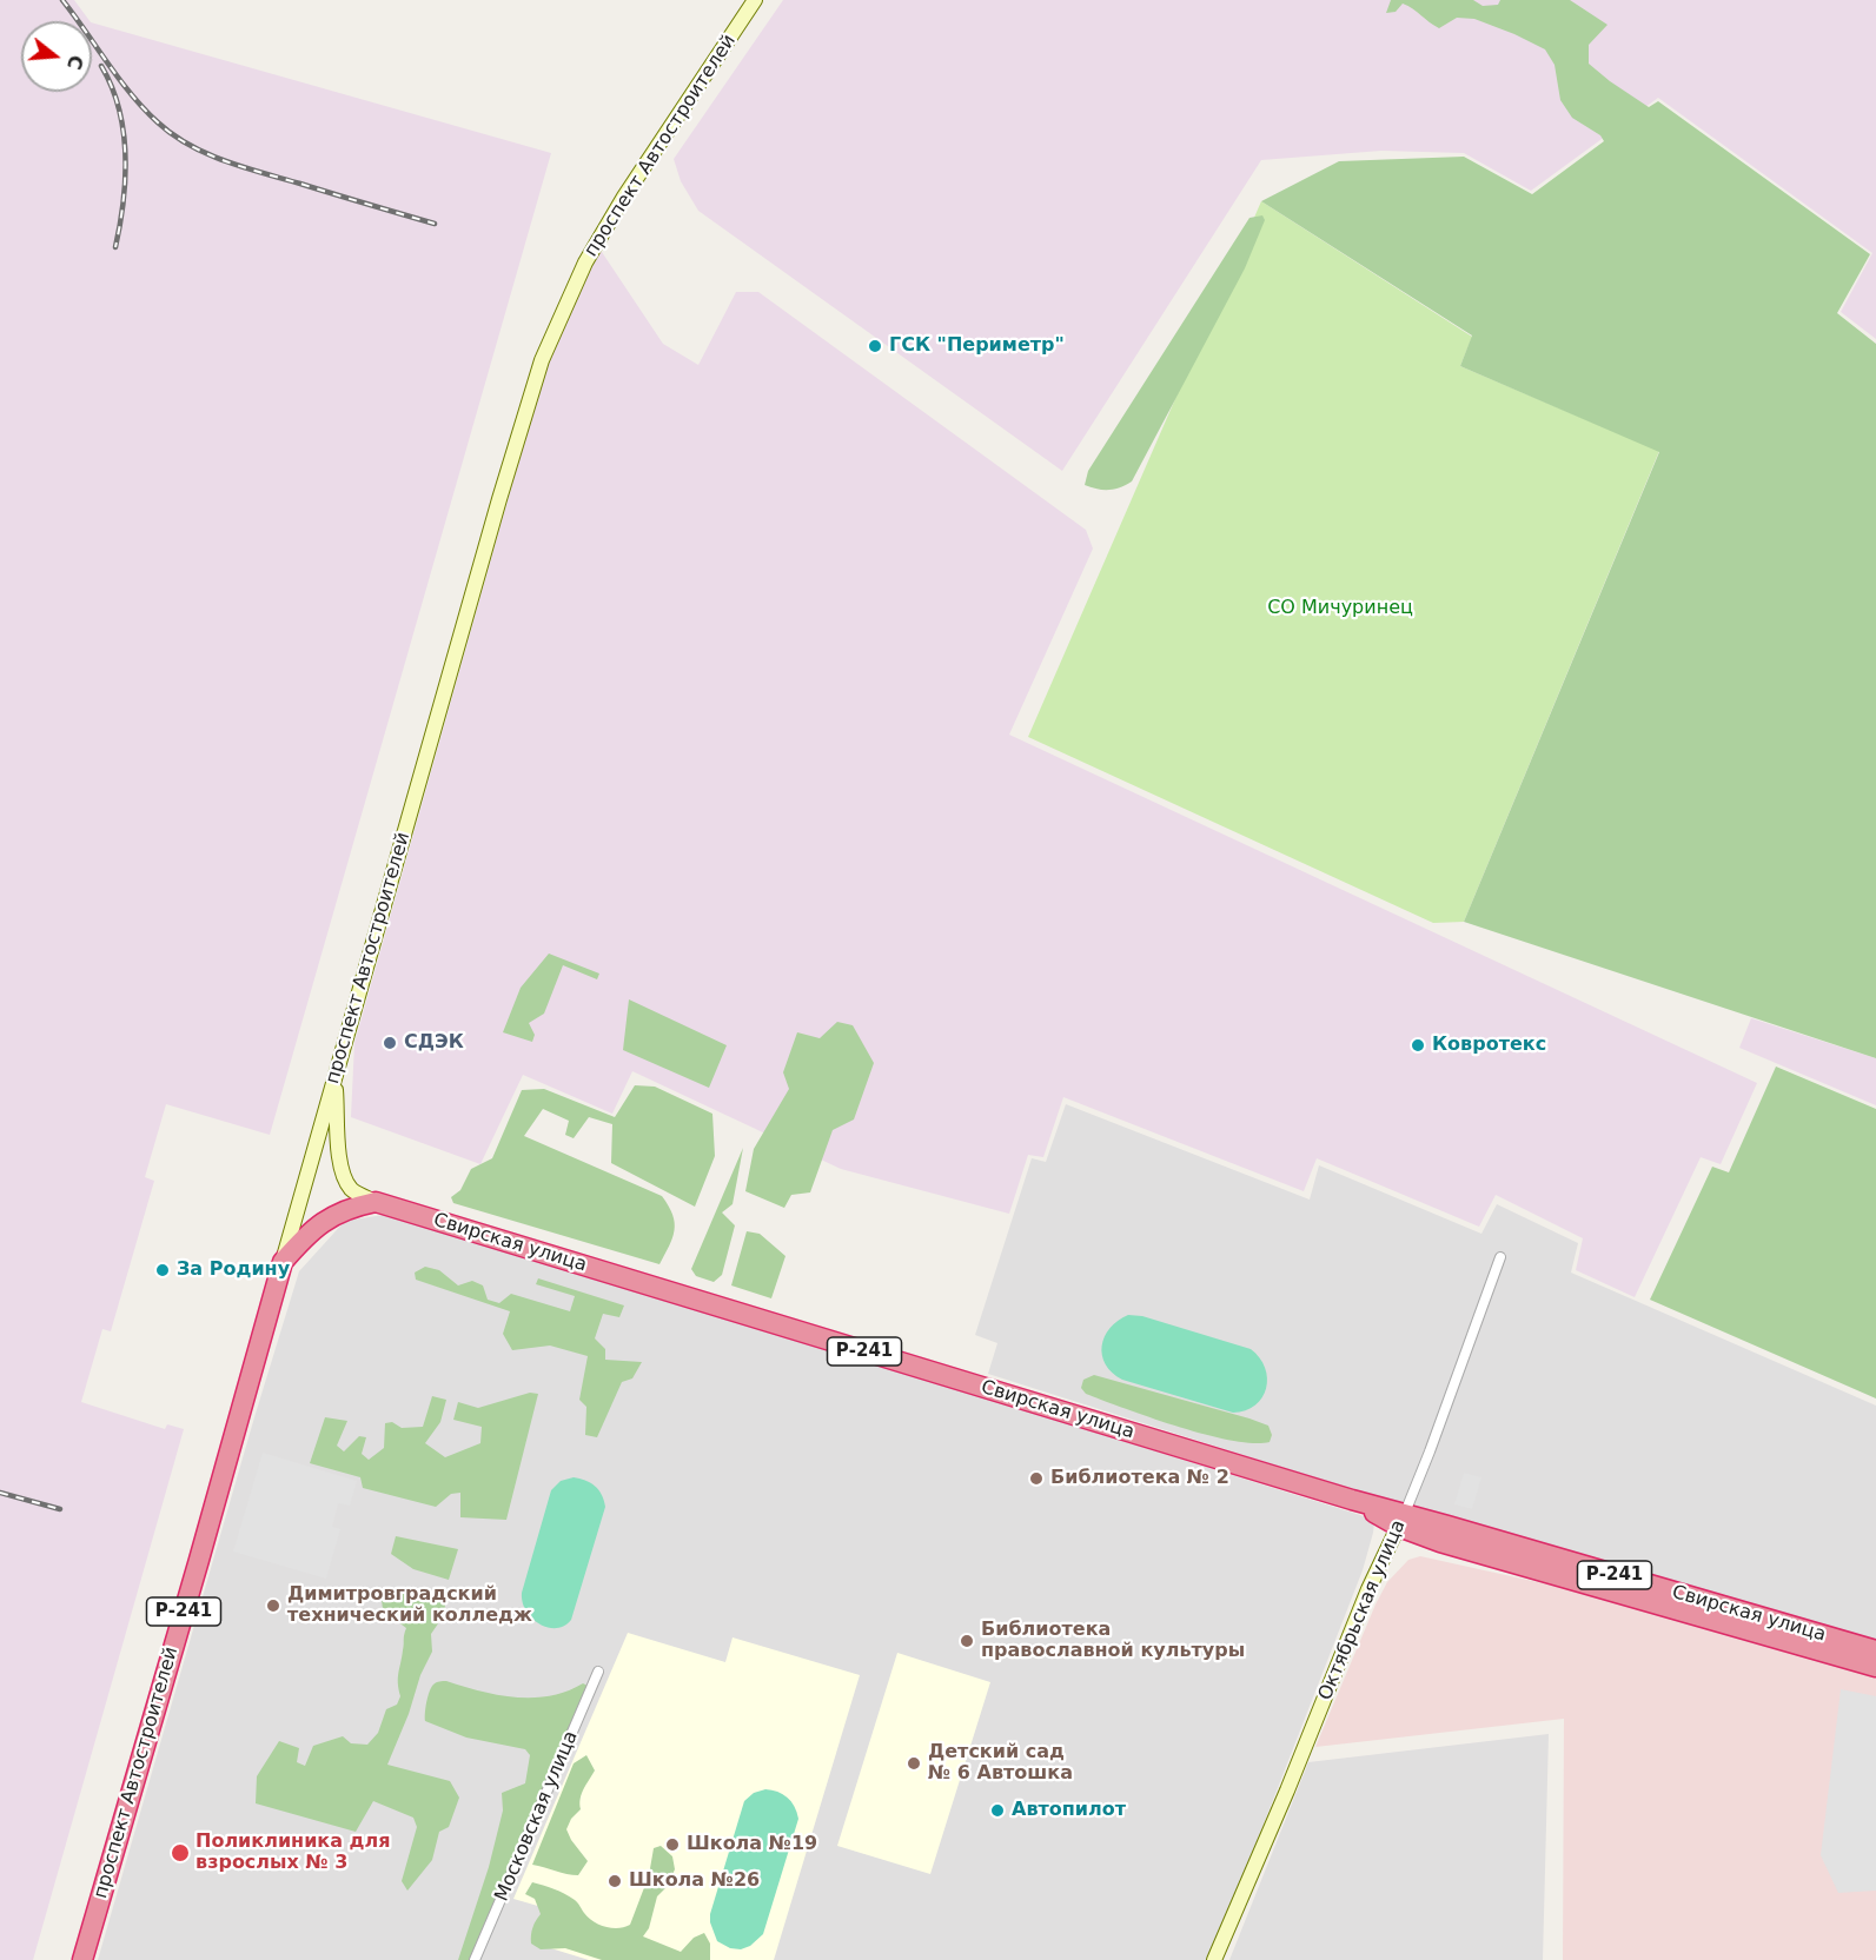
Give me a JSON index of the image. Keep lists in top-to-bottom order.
{
  "streets": {
    "highway": ["проспект Автостроителей", "Свирская улица", "Р-241"],
    "main road": ["Октябрьская улица"],
    "street": ["Московская улица"]
  },
  "crossings": [
    ["проспект Автостроителей", "Свирская улица"],
    ["проспект Автостроителей", "Р-241"],
    ["Свирская улица", "Р-241"],
    ["Свирская улица", "Октябрьская улица"]
  ],
  "parks": ["СО Мичуринец"],
  "places": [
    "ГСК \"Периметр\"",
    "СДЭК",
    "Ковротекс",
    "За Родину",
    "Библиотека № 2",
    "Димитровградский технический колледж",
    "Библиотека православной культуры",
    "Детский сад № 6 Автошка",
    "Автопилот",
    "Школа №19",
    "Поликлиника для взрослых № 3",
    "Школа №26"
  ],
  "north": "right"
}
